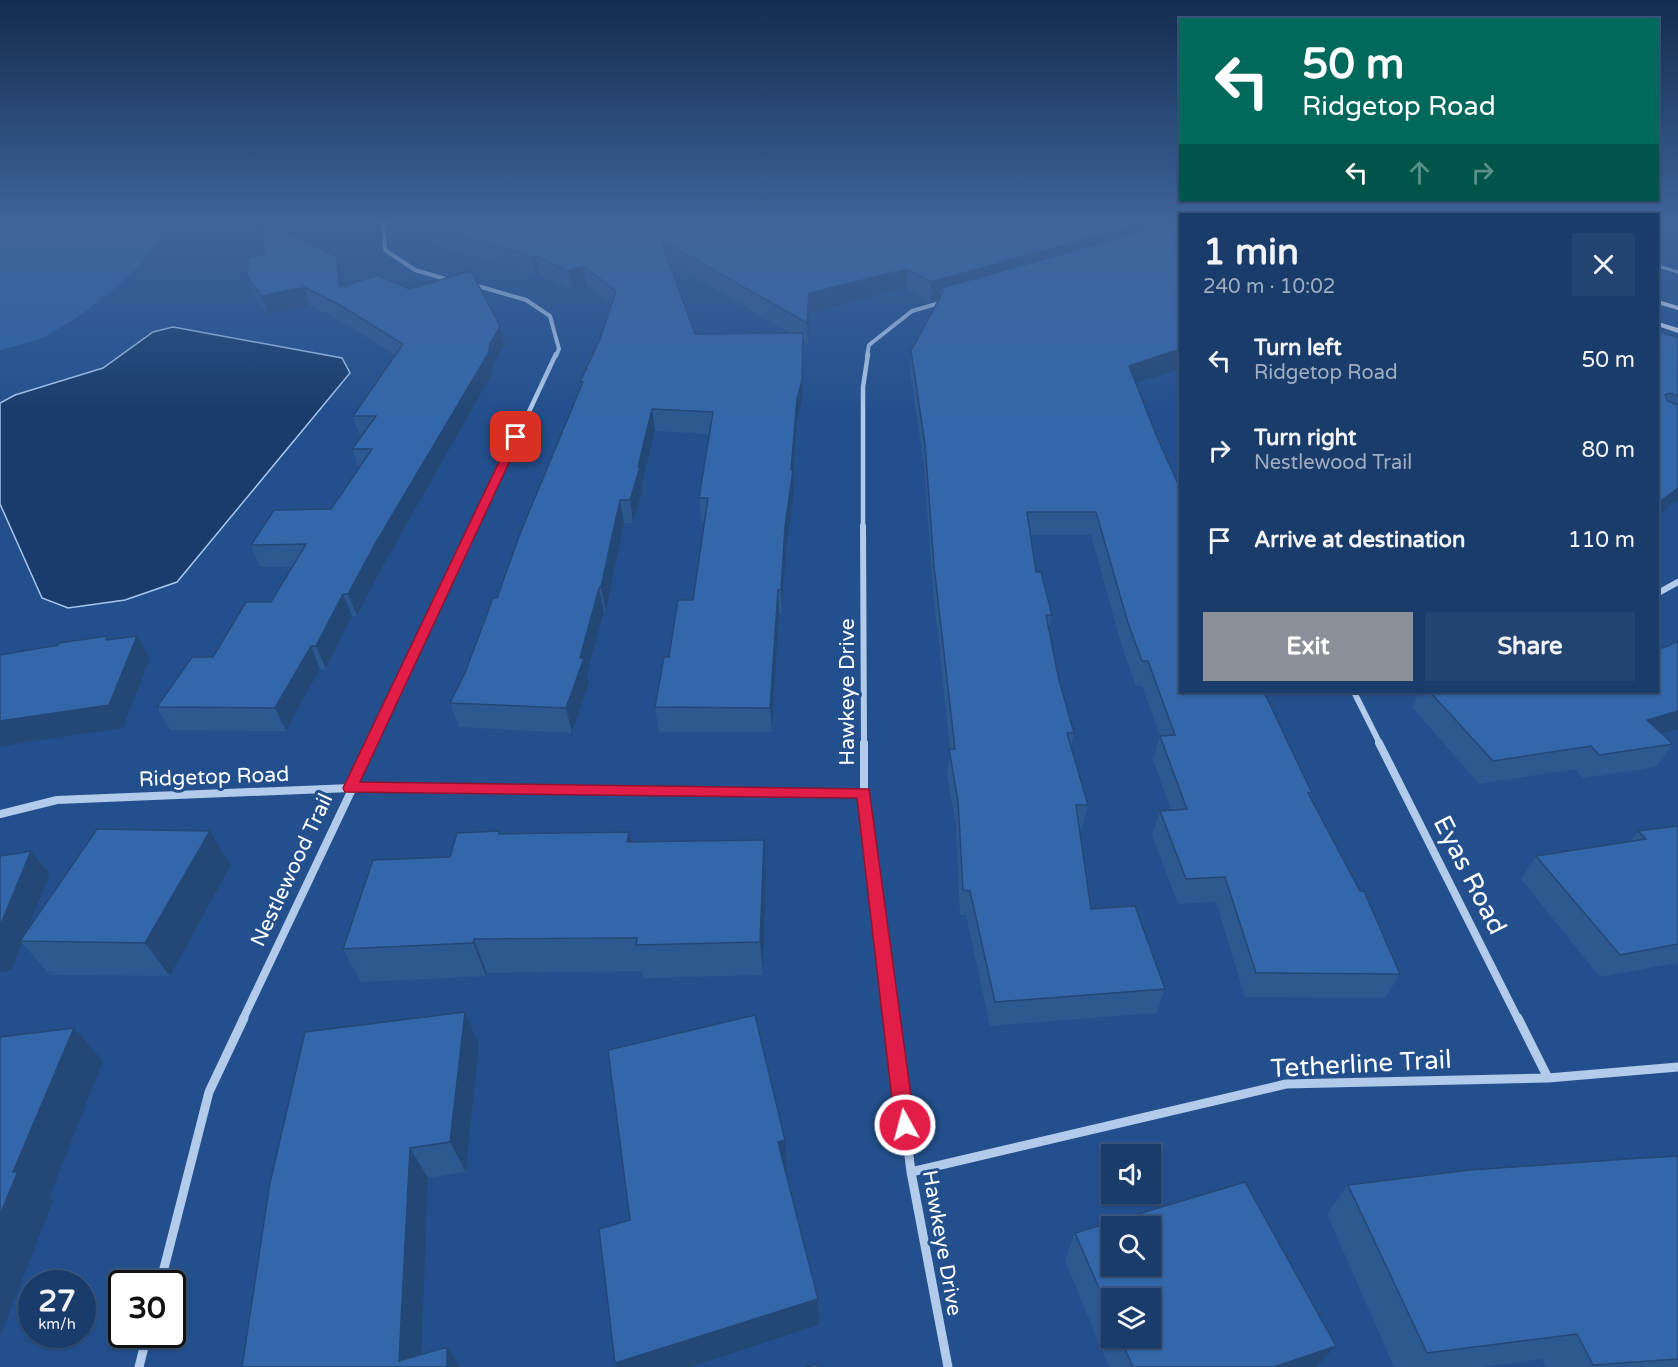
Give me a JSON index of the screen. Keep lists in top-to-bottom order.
{
  "streets": {
    "street": [
      "Hawkeye Drive",
      "Ridgetop Road",
      "Nestlewood Trail",
      "Eyas Road",
      "Tetherline Trail"
    ]
  },
  "crossings": [
    ["Hawkeye Drive", "Ridgetop Road"],
    ["Hawkeye Drive", "Tetherline Trail"],
    ["Ridgetop Road", "Nestlewood Trail"],
    ["Eyas Road", "Tetherline Trail"]
  ],
  "page": {
    "turn": ["50 m", "Ridgetop Road"],
    "heading": ["1 min", "240 m · 10:02"],
    "list": [
      {
        "name": "Turn left",
        "note": "Ridgetop Road",
        "value": "50 m"
      },
      {
        "name": "Turn right",
        "note": "Nestlewood Trail",
        "value": "80 m"
      },
      {
        "name": "Arrive at destination",
        "value": "110 m"
      }
    ],
    "buttons": ["Exit", "Share"],
    "speed": "27 km/h",
    "limit": "30"
  }
}
